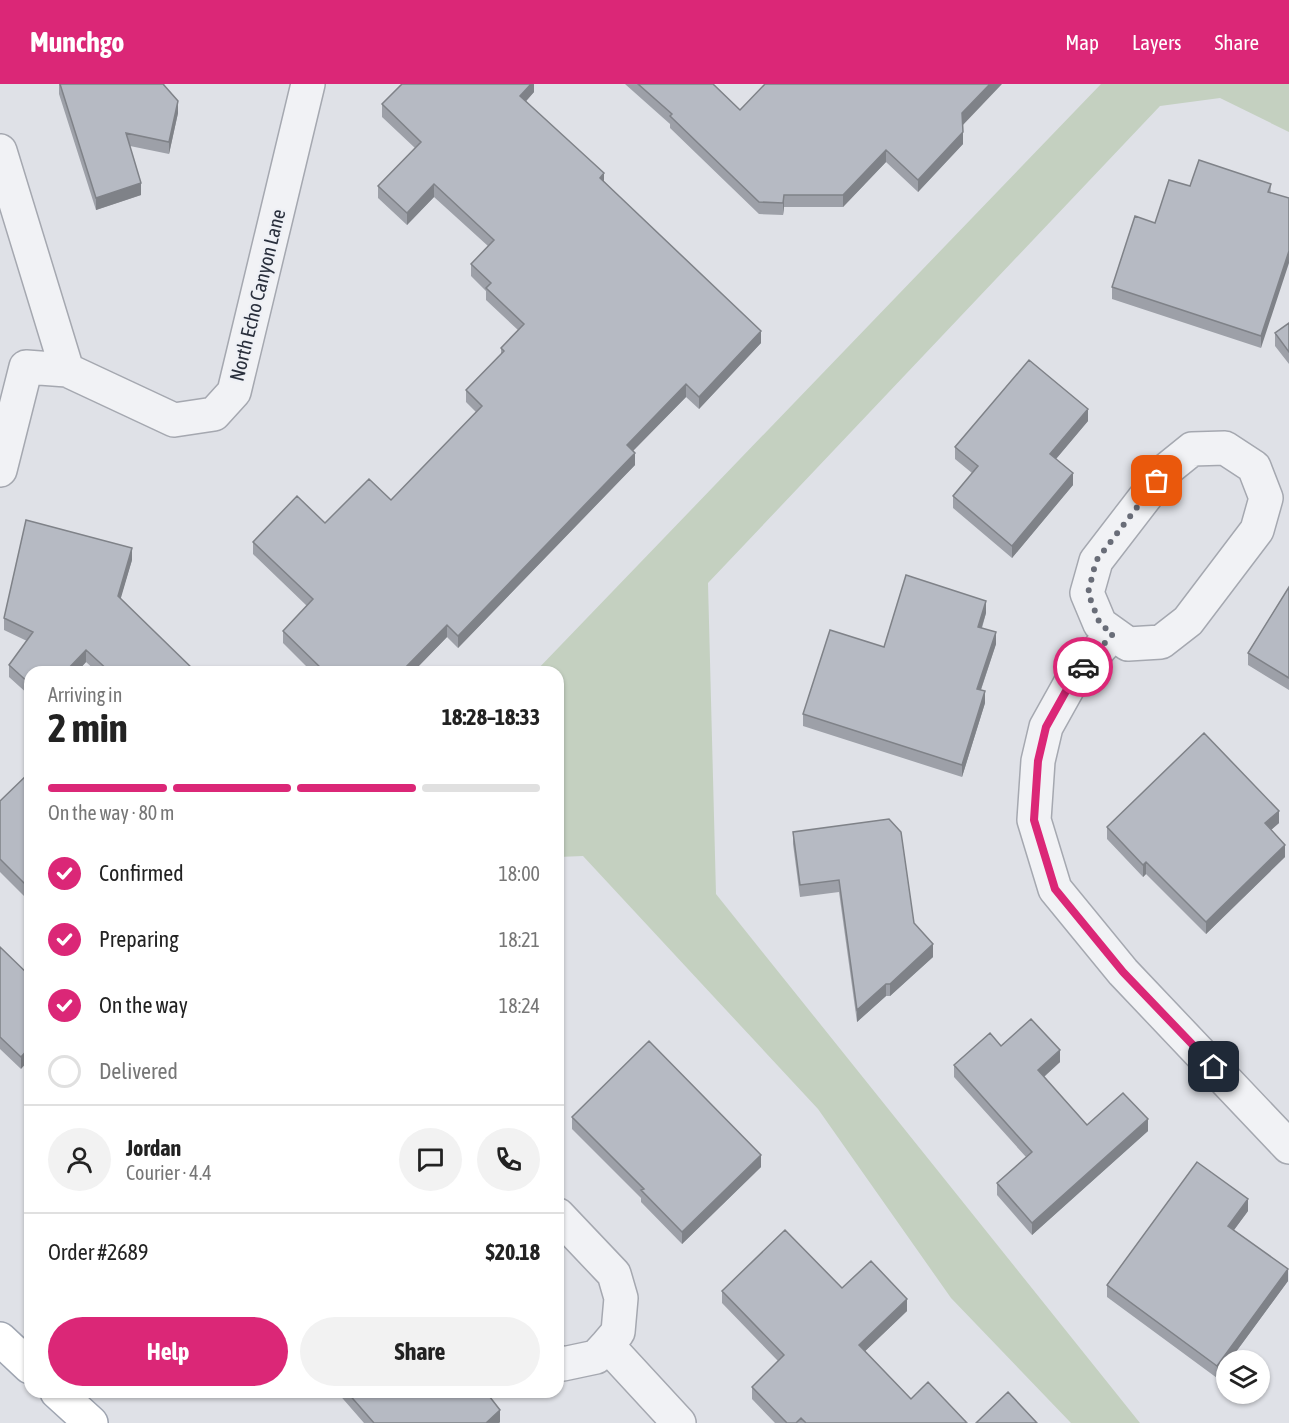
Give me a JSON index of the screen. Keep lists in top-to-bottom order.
{
  "streets": {
    "street": ["North Echo Canyon Lane"]
  },
  "page": {
    "header": "Munchgo",
    "nav": ["Map", "Layers", "Share"],
    "heading": ["2 min", "Arriving in", "18:28–18:33"],
    "panel": [
      "Jordan",
      "Courier · 4.4",
      "Order #2689",
      "$20.18"
    ],
    "bar": "On the way · 80 m",
    "list": [
      ["Confirmed", "18:00"],
      ["Preparing", "18:21"],
      ["On the way", "18:24"],
      "Delivered"
    ],
    "buttons": ["Help", "Share"]
  }
}
